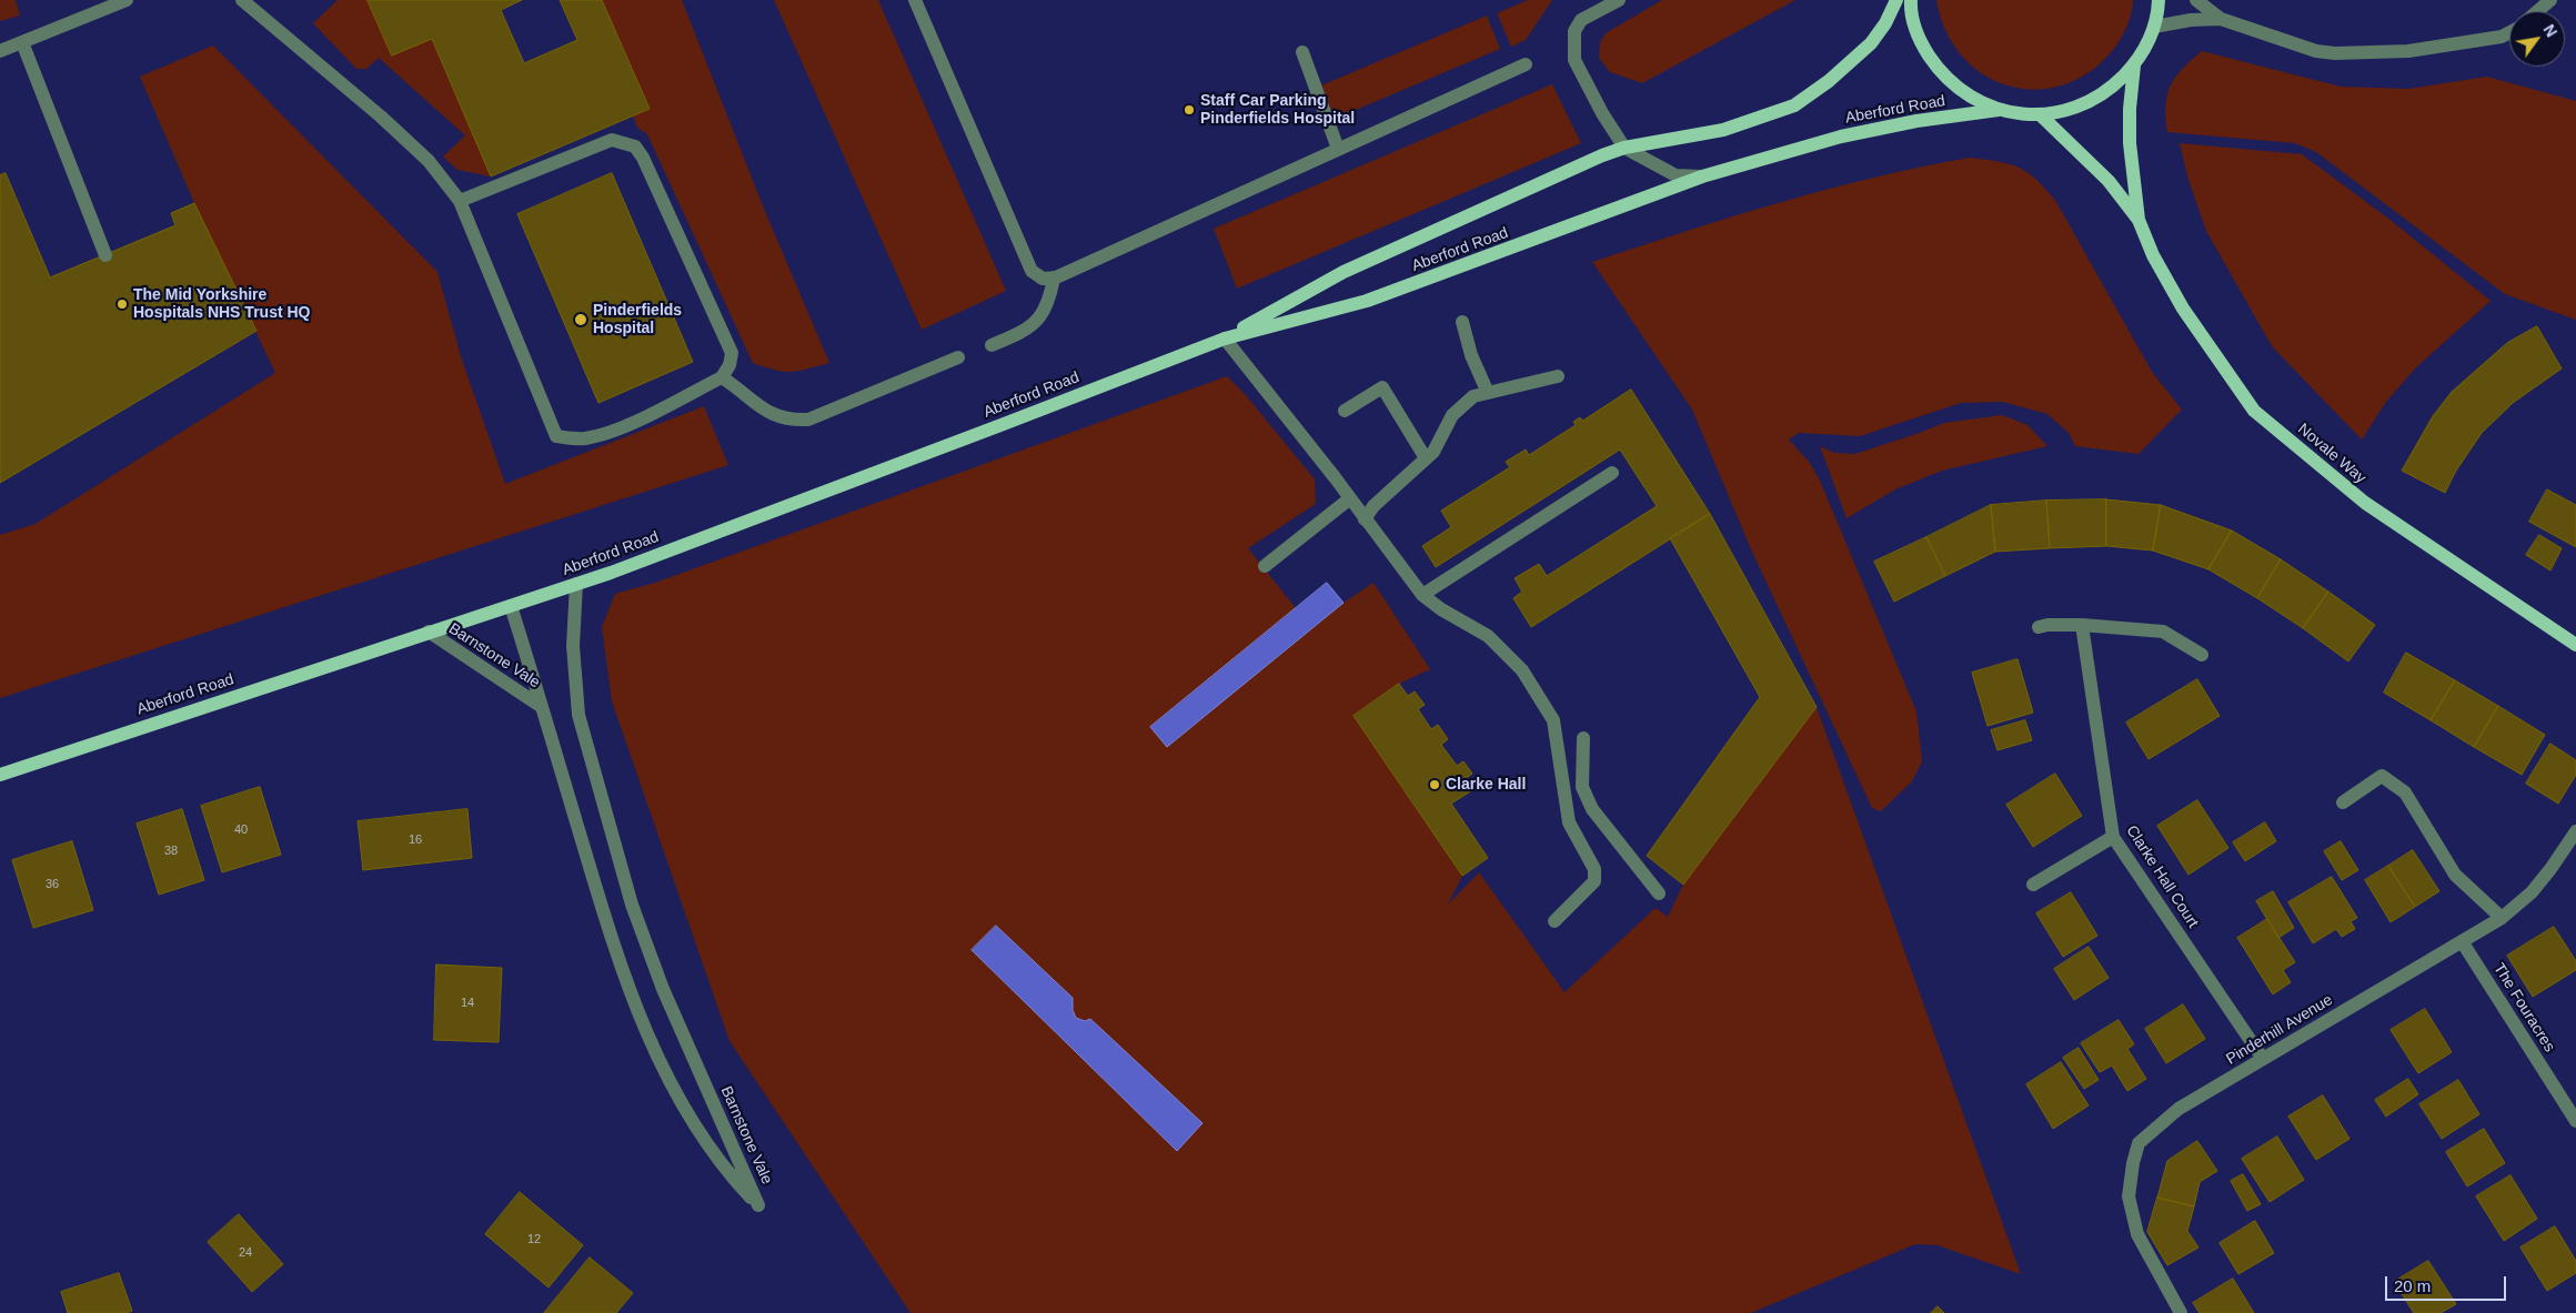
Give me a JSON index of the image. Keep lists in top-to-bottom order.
{
  "streets": {
    "main road": ["Aberford Road", "Novale Way"],
    "street": [
      "Barnstone Vale",
      "Clarke Hall Court",
      "The Fouracres",
      "Pinderhill Avenue"
    ]
  },
  "crossings": [
    ["Aberford Road", "Barnstone Vale"],
    ["Clarke Hall Court", "Pinderhill Avenue"],
    ["The Fouracres", "Pinderhill Avenue"]
  ],
  "places": [
    "Staff Car Parking Pinderfields Hospital",
    "The Mid Yorkshire Hospitals NHS Trust HQ",
    "Pinderfields Hospital",
    "Clarke Hall"
  ],
  "house_numbers": [
    "40",
    "16",
    "38",
    "36",
    "14",
    "12",
    "24"
  ],
  "scale_bar": "20 m",
  "north": "top right"
}
